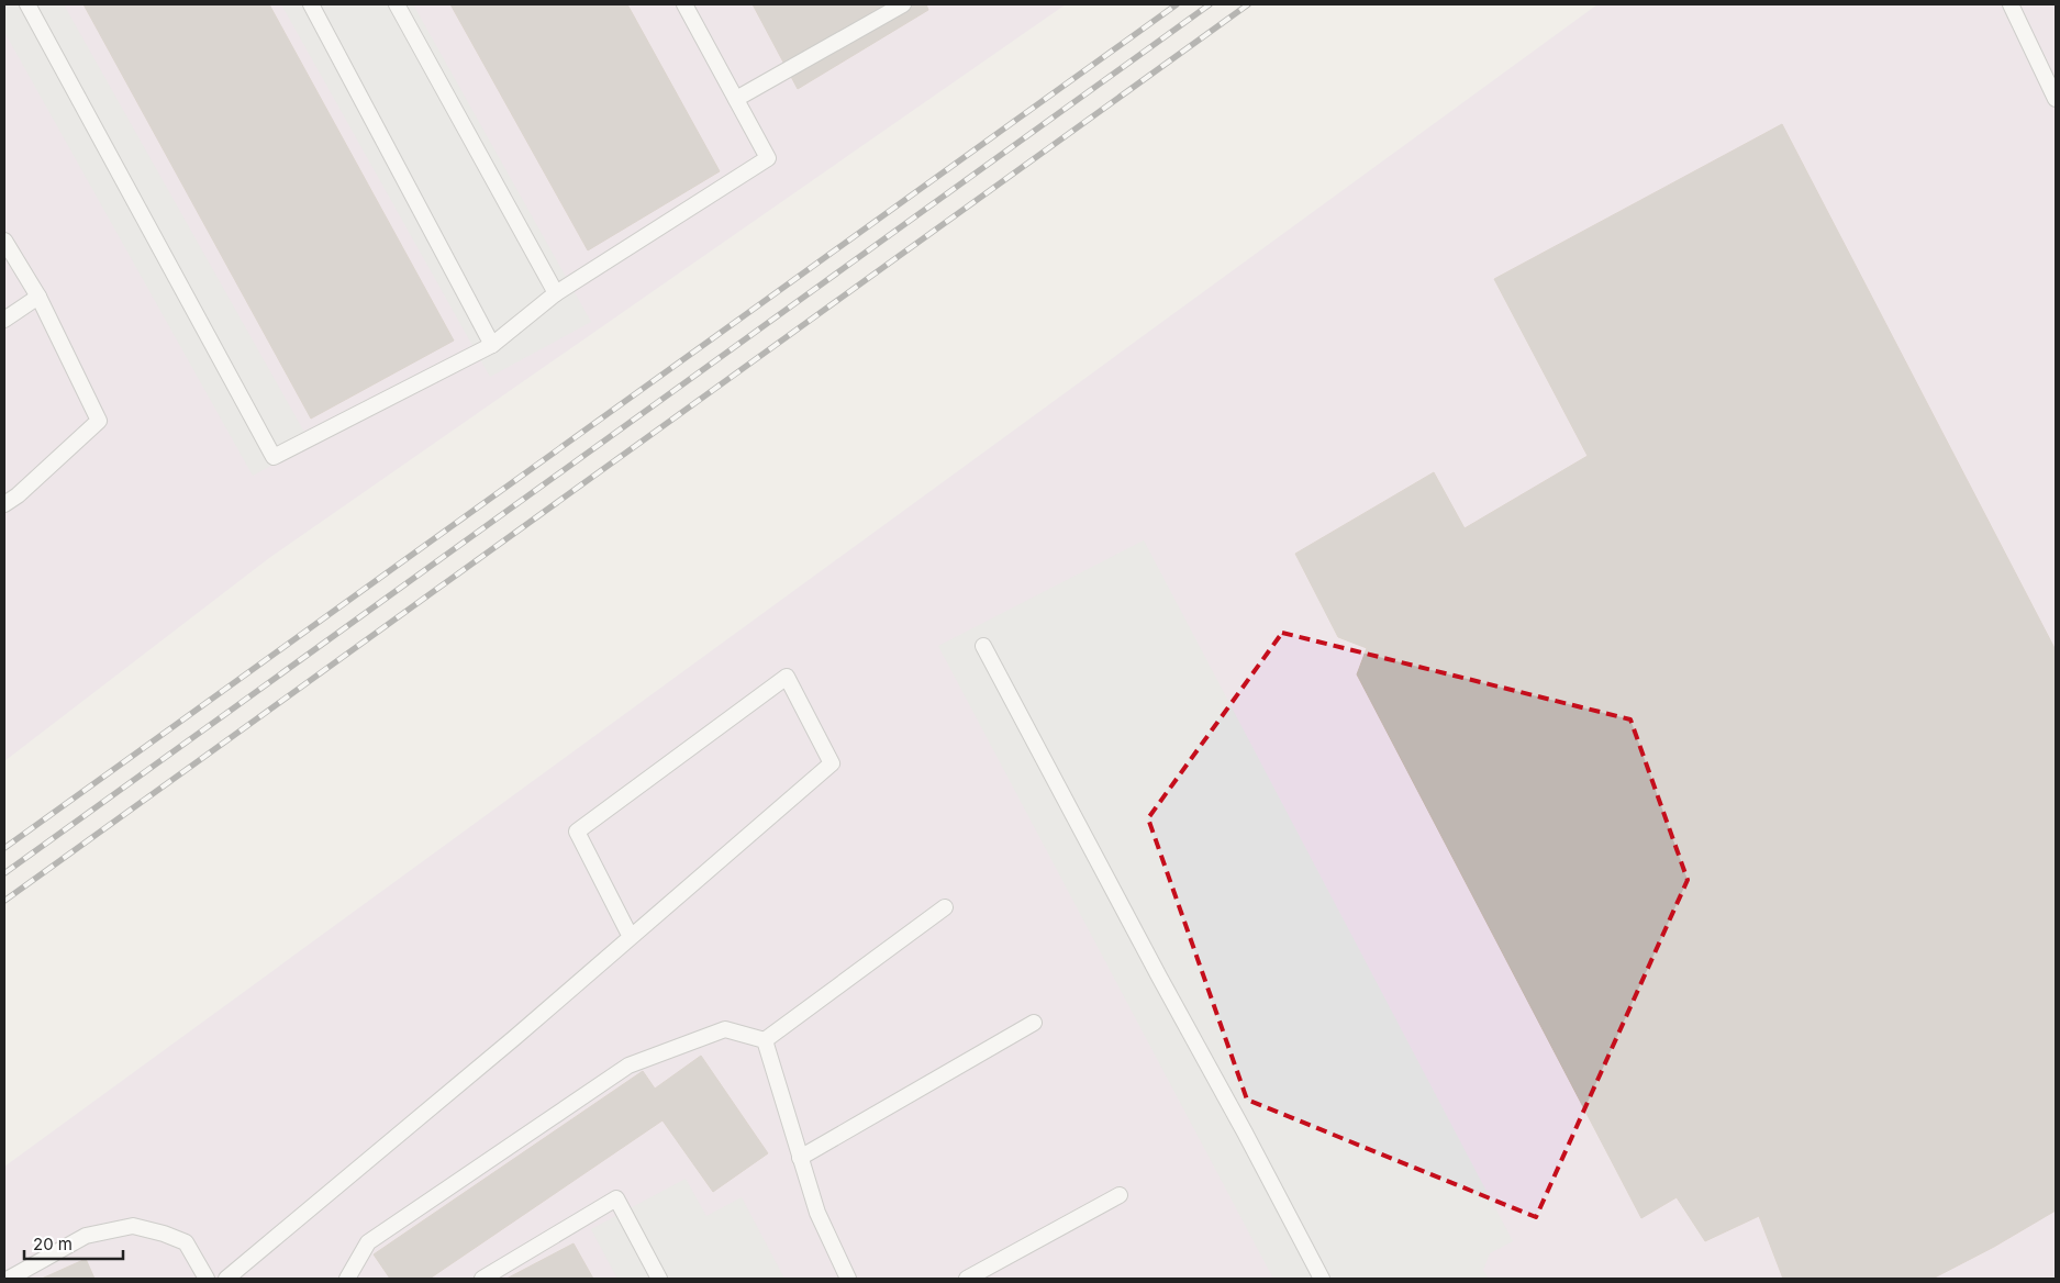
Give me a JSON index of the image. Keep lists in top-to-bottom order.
{
  "scale_bar": "20 m"
}
